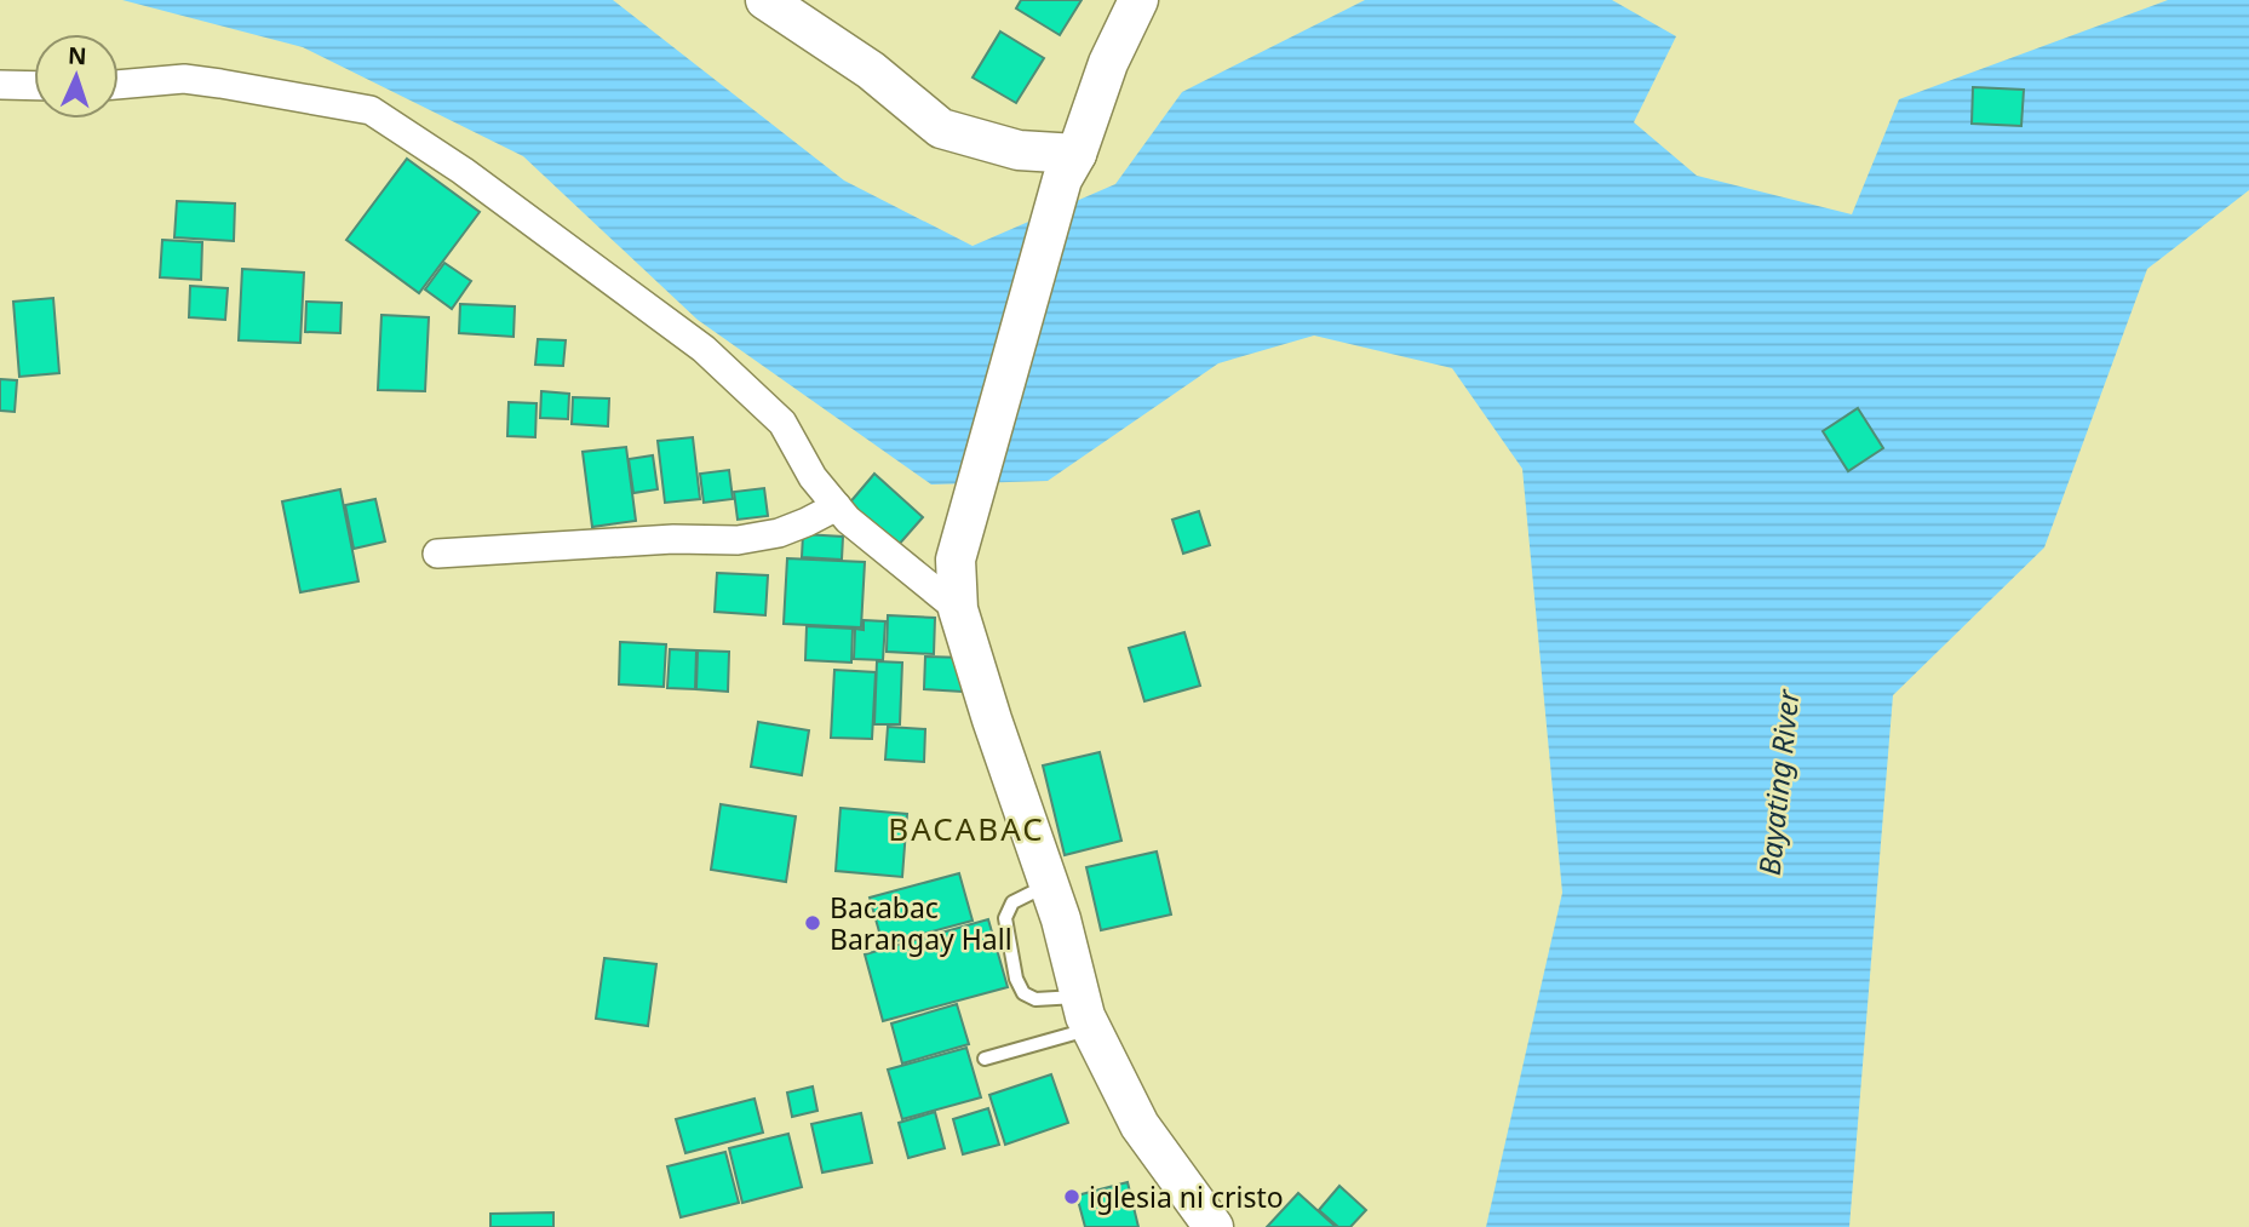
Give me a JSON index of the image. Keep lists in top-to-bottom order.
{
  "districts": ["BACABAC"],
  "water": ["Bayating River"],
  "places": ["Bacabac Barangay Hall", "iglesia ni cristo"],
  "north": "top"
}
